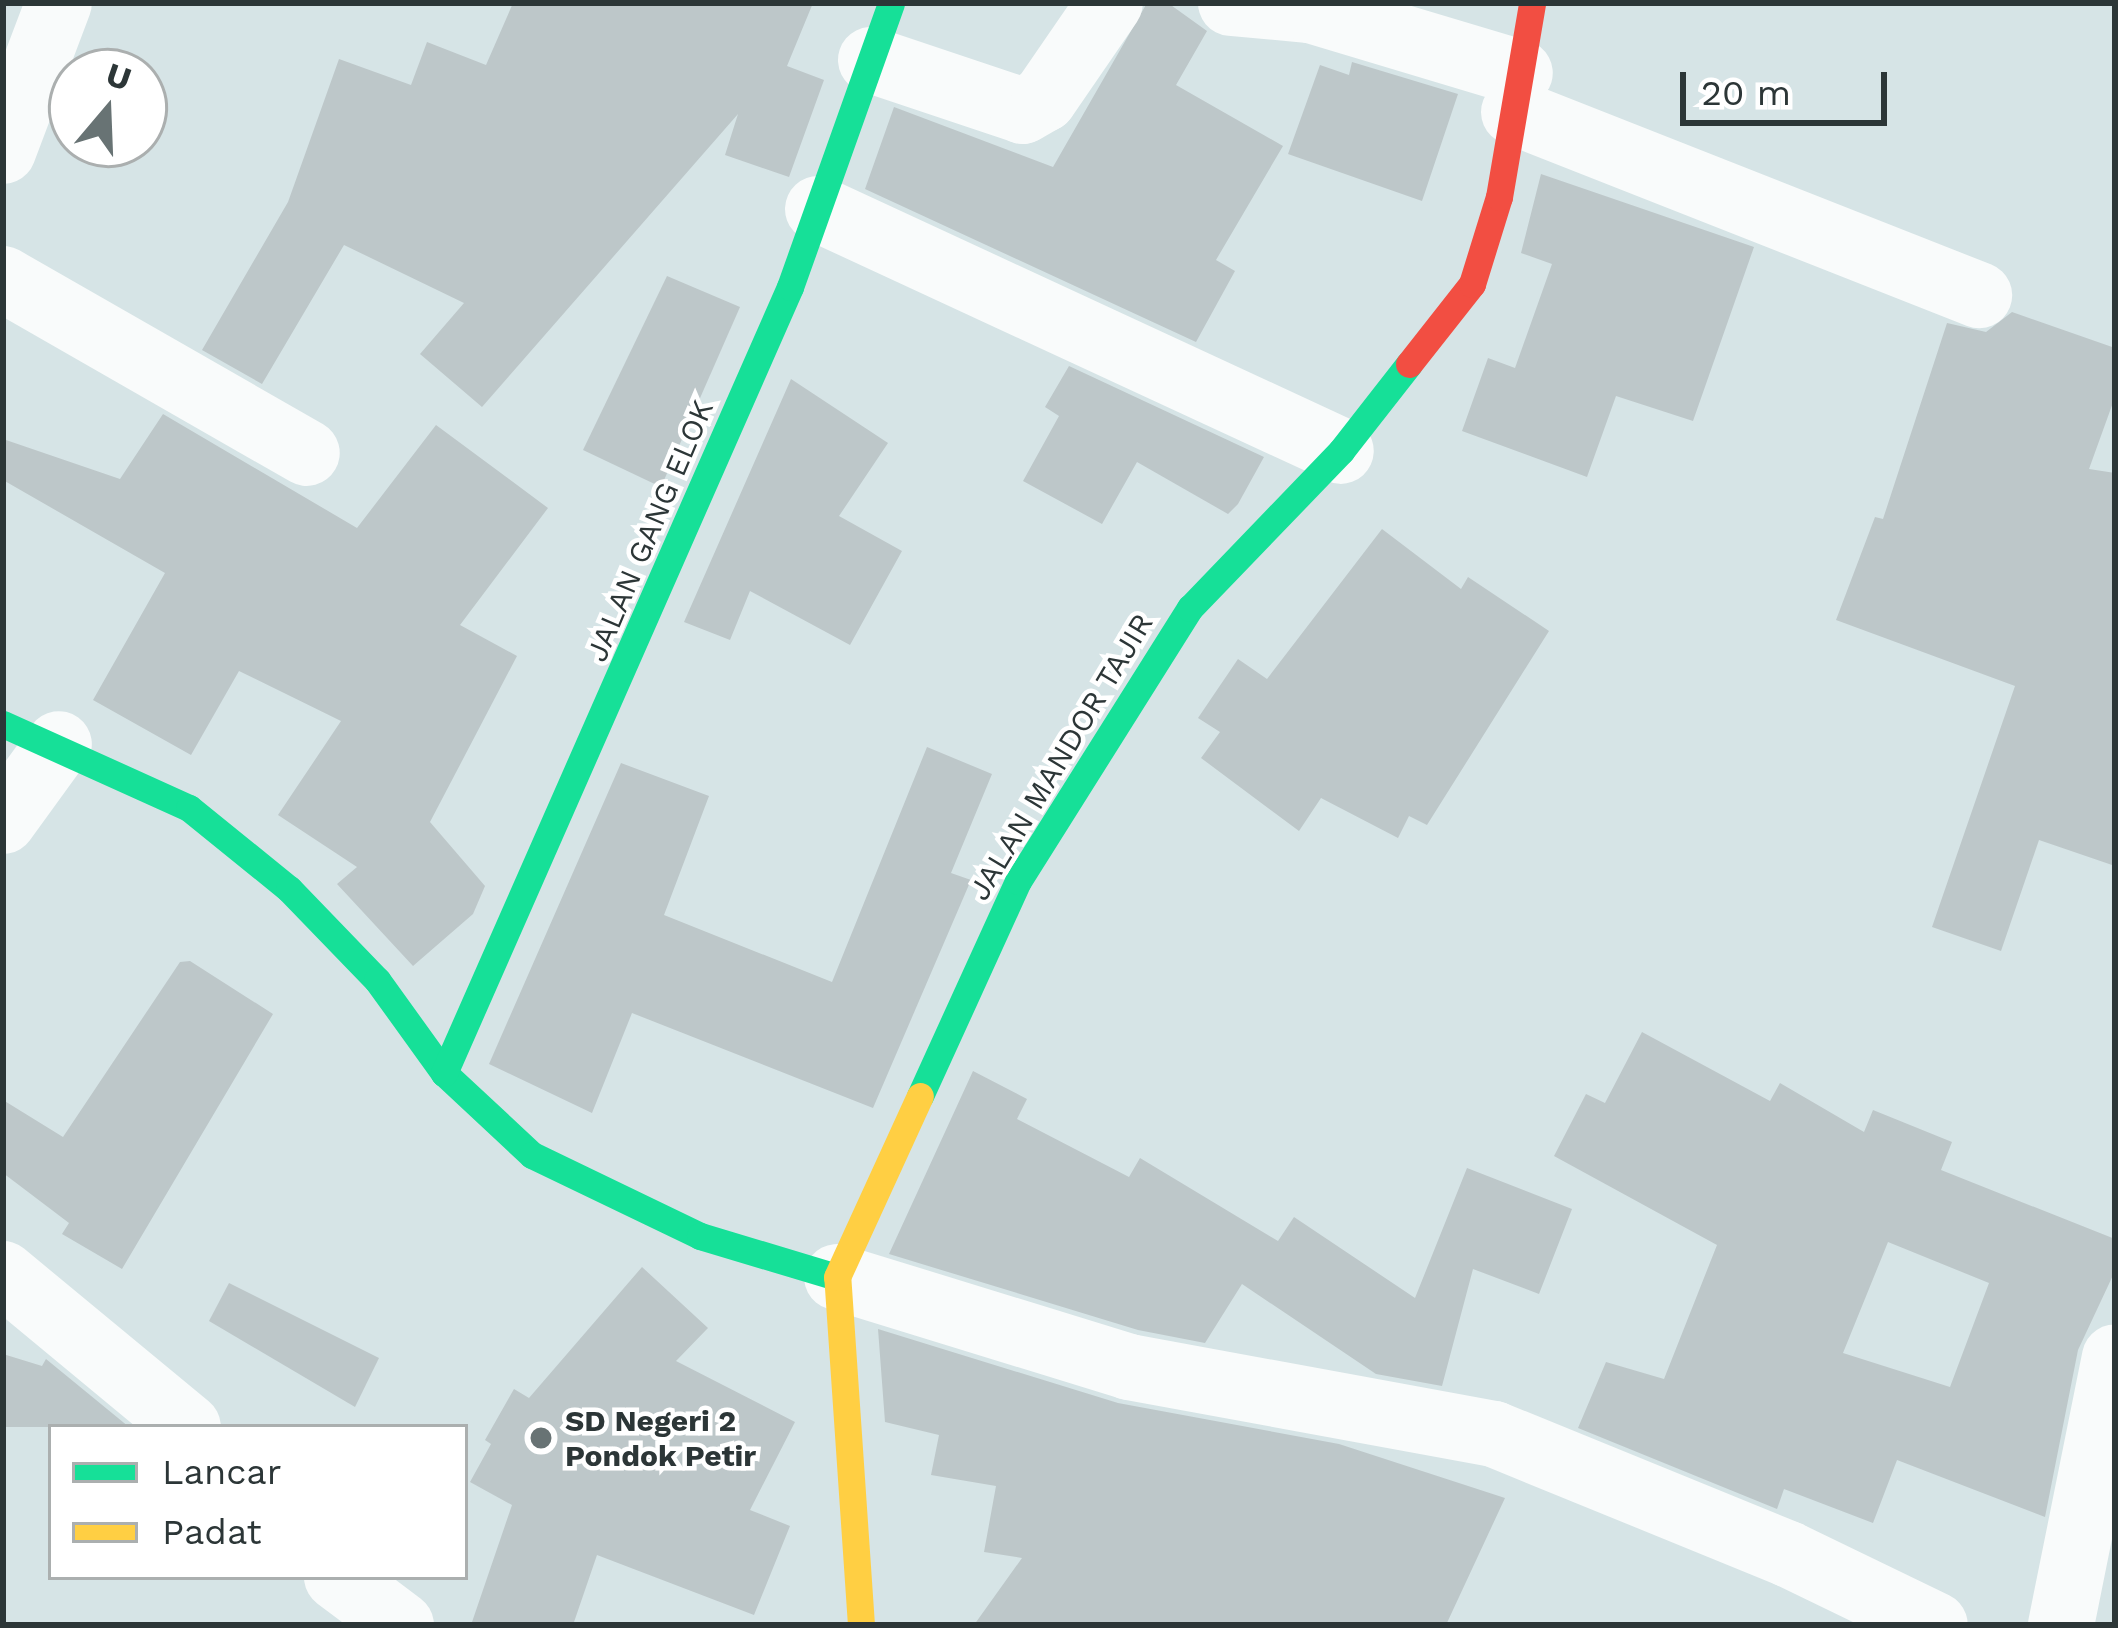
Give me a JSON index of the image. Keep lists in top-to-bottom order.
{
  "streets": {
    "main road": ["JALAN GANG ELOK", "JALAN MANDOR TAJIR"]
  },
  "places": ["SD Negeri 2 Pondok Petir"],
  "legend": ["Lancar", "Padat"],
  "scale_bar": "20 m",
  "north": "top"
}
